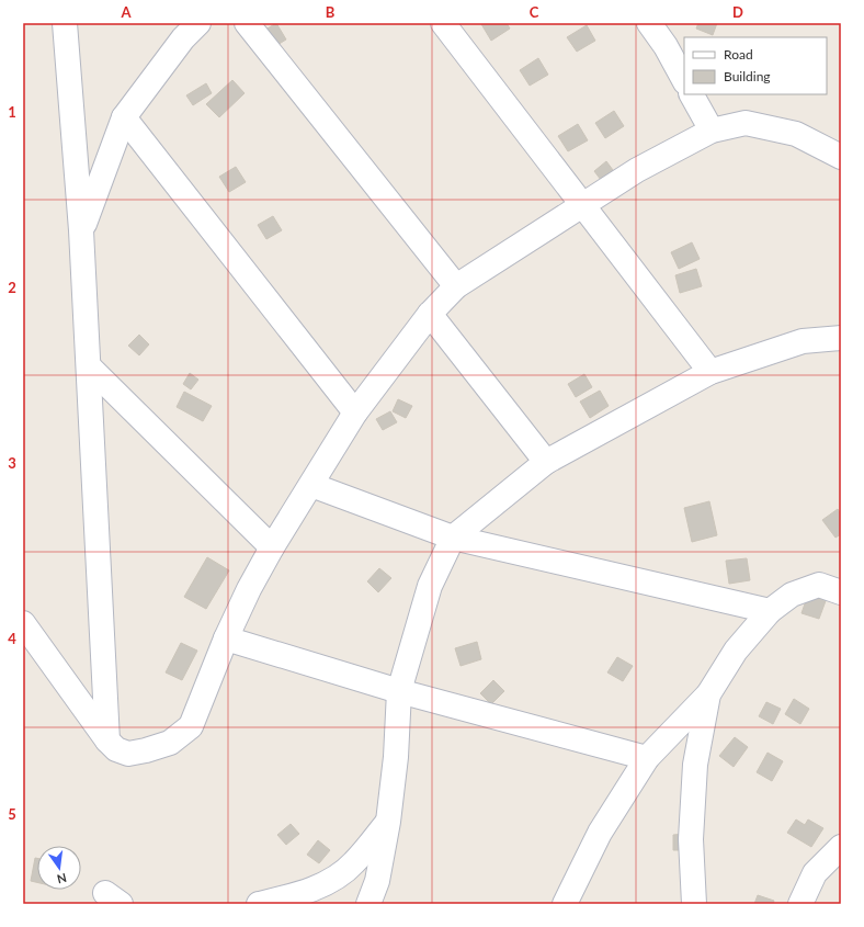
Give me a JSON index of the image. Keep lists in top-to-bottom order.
{
  "legend": ["Road", "Building"],
  "north": "bottom",
  "grid": {
    "columns": [
      "A",
      "B",
      "C",
      "D"
    ],
    "rows": [
      "1",
      "2",
      "3",
      "4",
      "5"
    ]
  }
}
